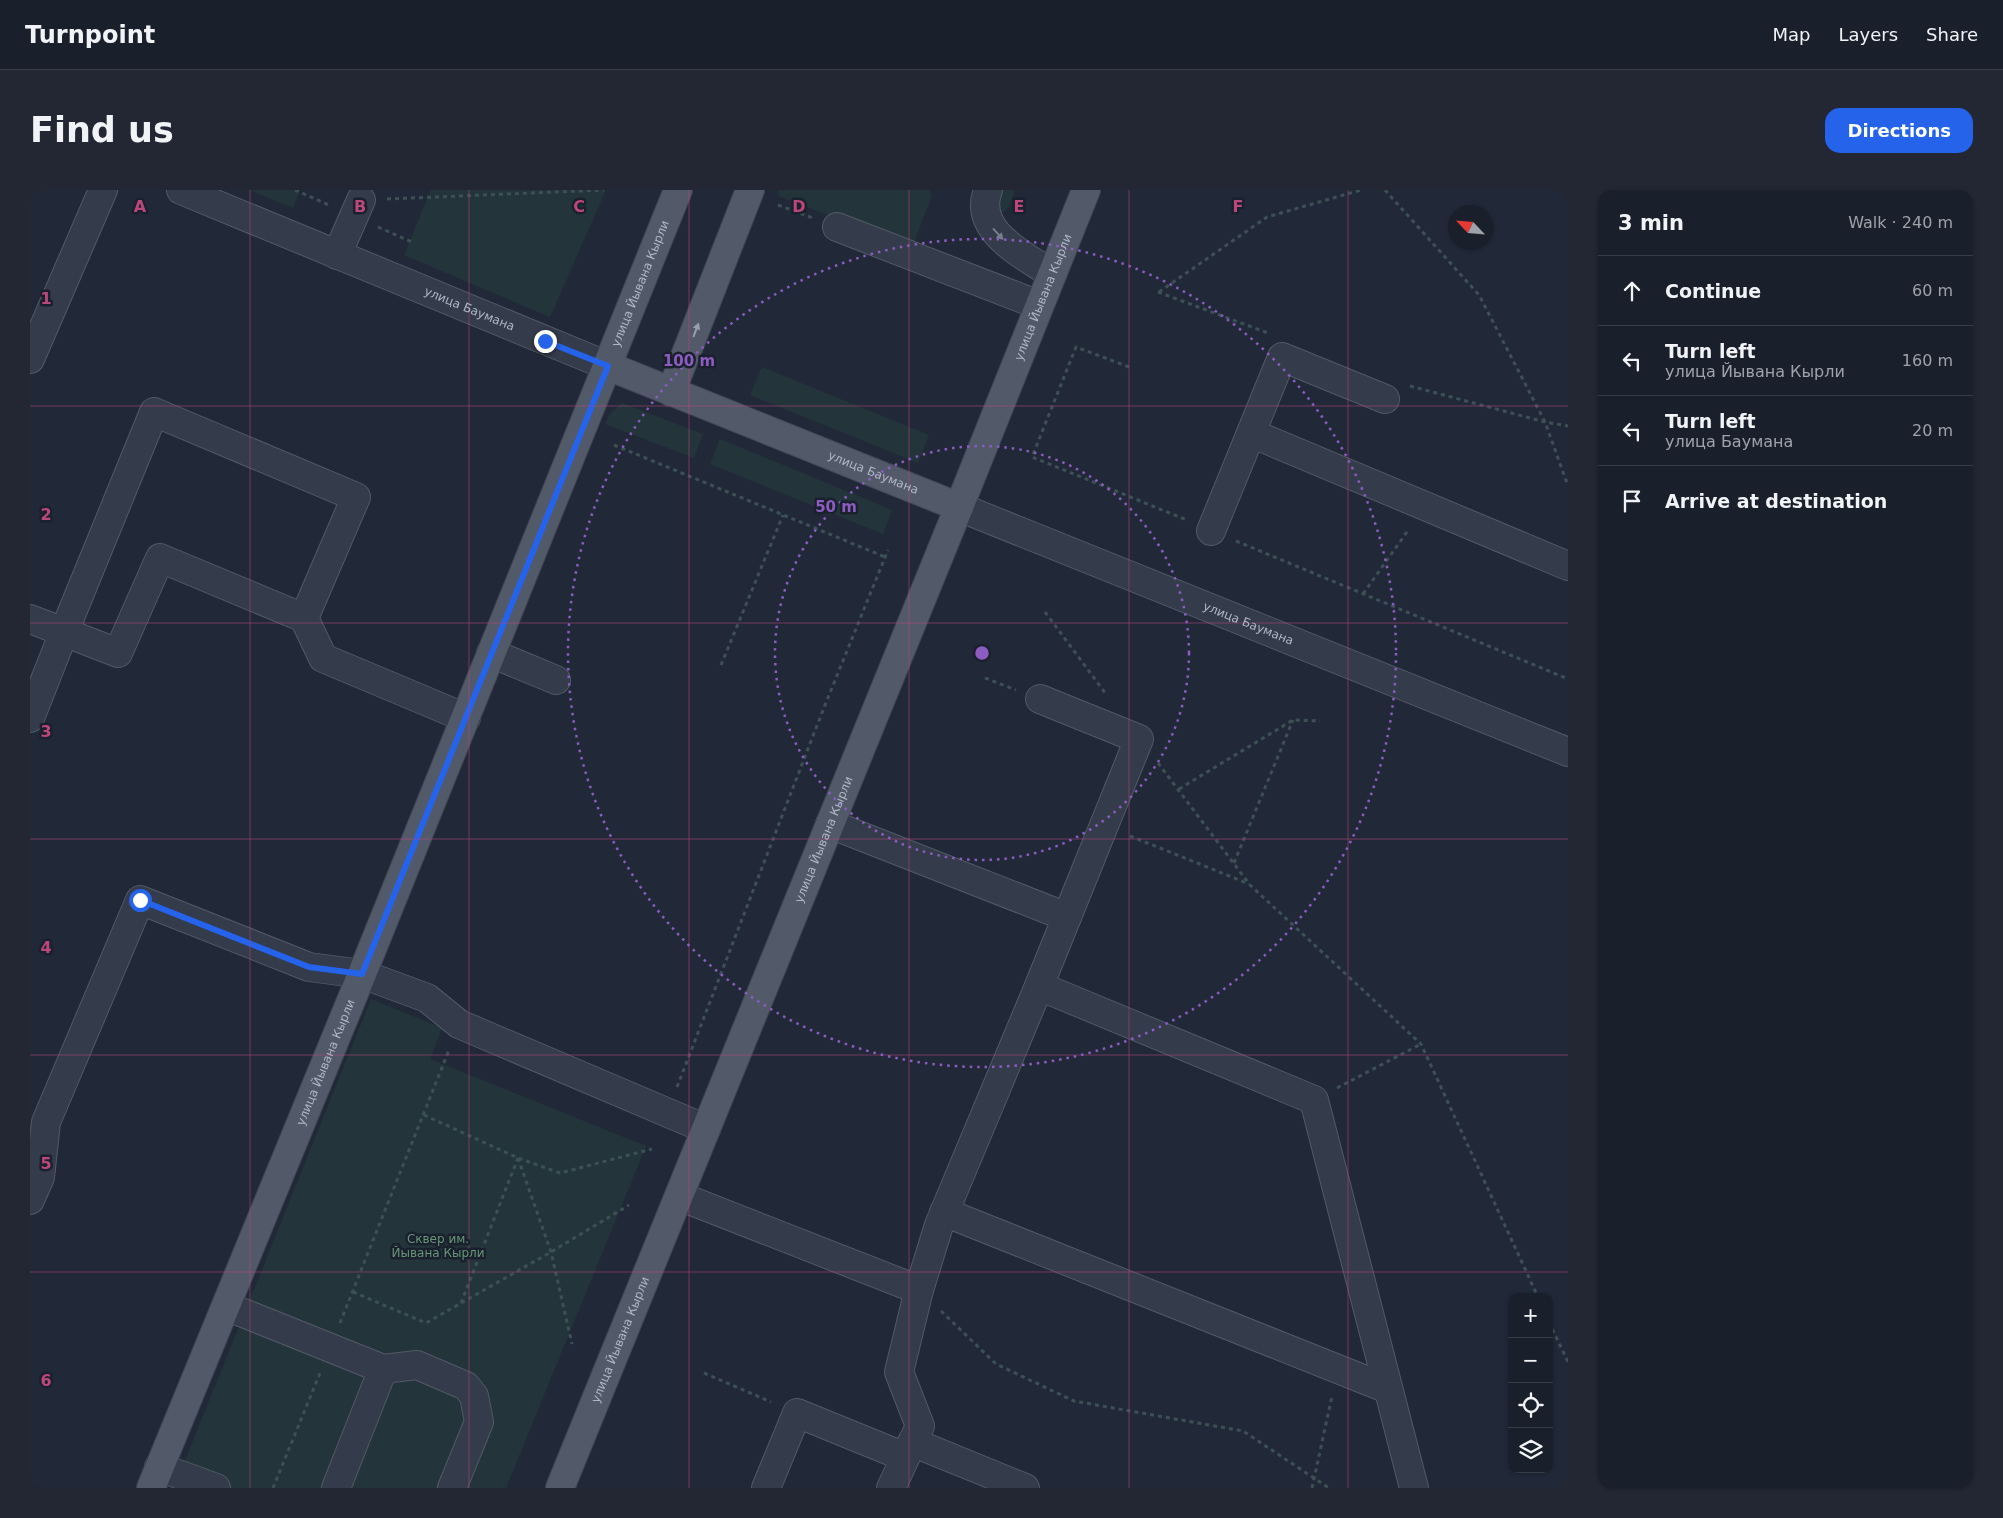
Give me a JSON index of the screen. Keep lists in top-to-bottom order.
{
  "streets": {
    "main road": ["улица Йывана Кырли", "улица Баумана"]
  },
  "crossings": [
    ["улица Йывана Кырли", "улица Баумана"]
  ],
  "parks": ["Сквер им. Йывана Кырли"],
  "north": "top left",
  "page": {
    "header": "Turnpoint",
    "nav": ["Map", "Layers", "Share"],
    "buttons": "Directions",
    "title": "Find us",
    "heading": ["3 min", "Walk · 240 m"],
    "list": [
      ["Continue", "60 m"],
      ["Turn left", "улица Йывана Кырли", "160 m"],
      ["Turn left", "улица Баумана", "20 m"],
      "Arrive at destination"
    ],
    "map_buttons": ["+", "−"]
  },
  "grid": {
    "columns": [
      "A",
      "B",
      "C",
      "D",
      "E",
      "F"
    ],
    "rows": [
      "1",
      "2",
      "3",
      "4",
      "5",
      "6"
    ]
  },
  "rings": ["100 m", "50 m"]
}
